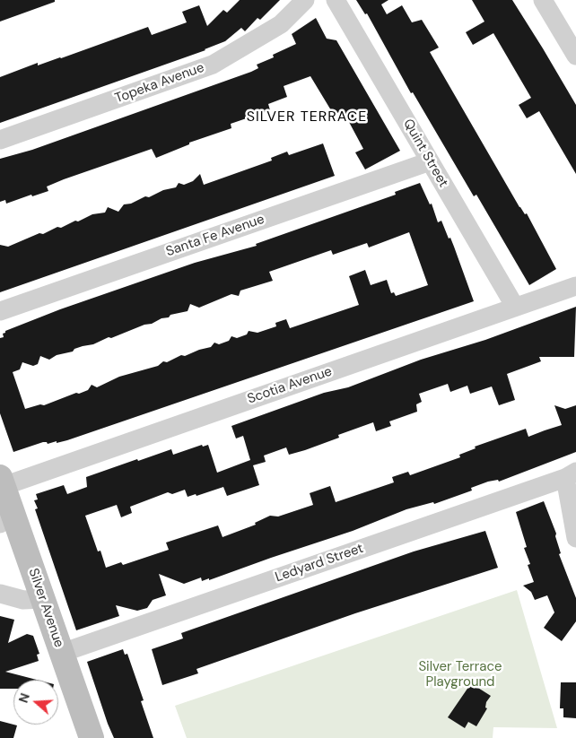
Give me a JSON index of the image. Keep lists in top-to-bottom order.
{
  "streets": {
    "street": [
      "Topeka Avenue",
      "Quint Street",
      "Santa Fe Avenue",
      "Scotia Avenue",
      "Ledyard Street",
      "Silver Avenue"
    ]
  },
  "crossings": [
    ["Quint Street", "Santa Fe Avenue"],
    ["Quint Street", "Scotia Avenue"],
    ["Scotia Avenue", "Silver Avenue"],
    ["Ledyard Street", "Silver Avenue"]
  ],
  "districts": ["SILVER TERRACE"],
  "parks": ["Silver Terrace Playground"],
  "north": "left"
}
